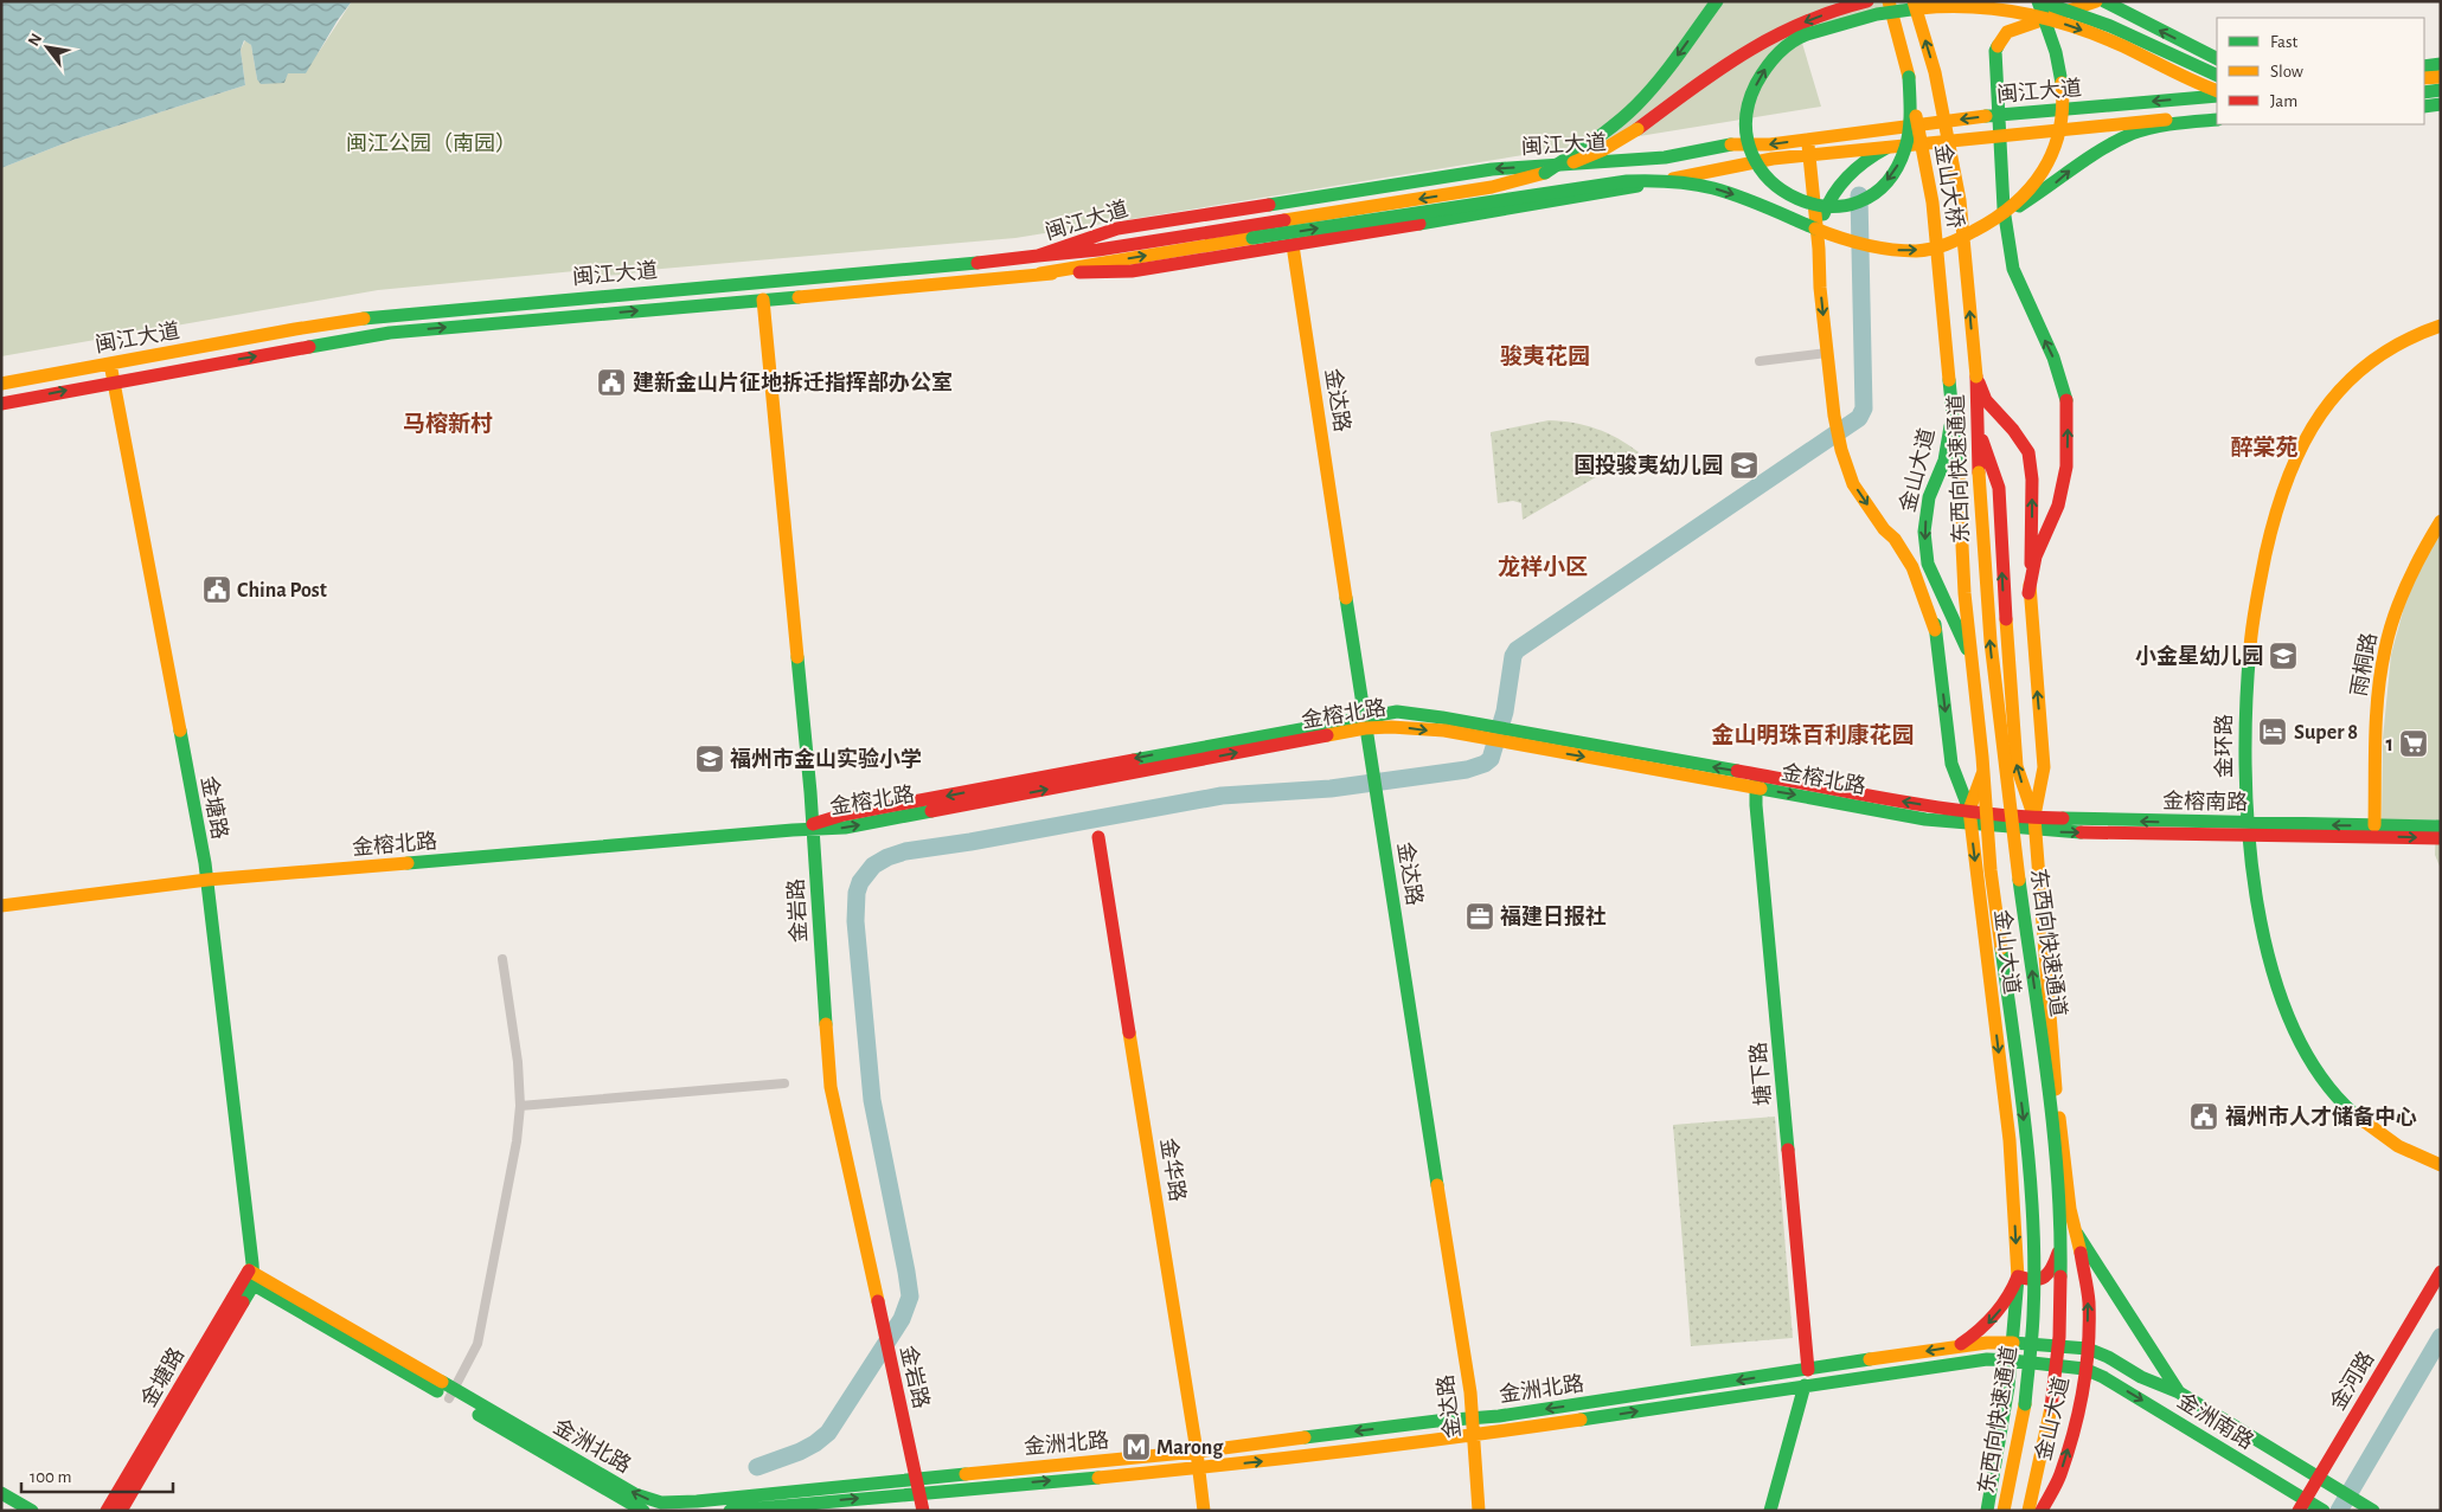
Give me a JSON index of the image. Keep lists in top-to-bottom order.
{
  "streets": {
    "main road": [
      "闽江大道",
      "金山大桥",
      "金达路",
      "东西向快速通道",
      "金山大道",
      "雨桐路",
      "金榕北路",
      "金环路",
      "金榕南路",
      "金塘路",
      "金岩路",
      "塘下路",
      "金华路",
      "金河路",
      "金洲北路",
      "金洲南路"
    ]
  },
  "crossings": [
    ["闽江大道", "金达路"],
    ["闽江大道", "金塘路"],
    ["闽江大道", "金岩路"],
    ["金山大桥", "东西向快速通道"],
    ["金达路", "金榕北路"],
    ["金达路", "金洲北路"],
    ["东西向快速通道", "金山大道"],
    ["金山大道", "金榕北路"],
    ["金山大道", "金榕南路"],
    ["金山大道", "金洲北路"],
    ["金山大道", "金洲南路"],
    ["雨桐路", "金榕南路"],
    ["金榕北路", "金榕南路"],
    ["金榕北路", "金塘路"],
    ["金榕北路", "金岩路"],
    ["金榕北路", "塘下路"],
    ["金环路", "金榕南路"],
    ["金塘路", "金洲北路"],
    ["金岩路", "金洲北路"],
    ["塘下路", "金洲北路"],
    ["金华路", "金洲北路"],
    ["金河路", "金洲南路"],
    ["金洲北路", "金洲南路"]
  ],
  "districts": [
    "骏夷花园",
    "马榕新村",
    "醉棠苑",
    "龙祥小区",
    "金山明珠百利康花园"
  ],
  "parks": ["闽江公园（南园）"],
  "places": {
    "public building": ["建新金山片征地拆迁指挥部办公室", "China Post", "福州市人才储备中心"],
    "school or university": ["国投骏夷幼儿园", "小金星幼儿园", "福州市金山实验小学"],
    "hotel": ["Super 8"],
    "supermarket": ["1"],
    "office": ["福建日报社"],
    "metro station": ["Marong"]
  },
  "legend": ["Fast", "Slow", "Jam"],
  "scale_bar": "100 m",
  "north": "top left"
}
